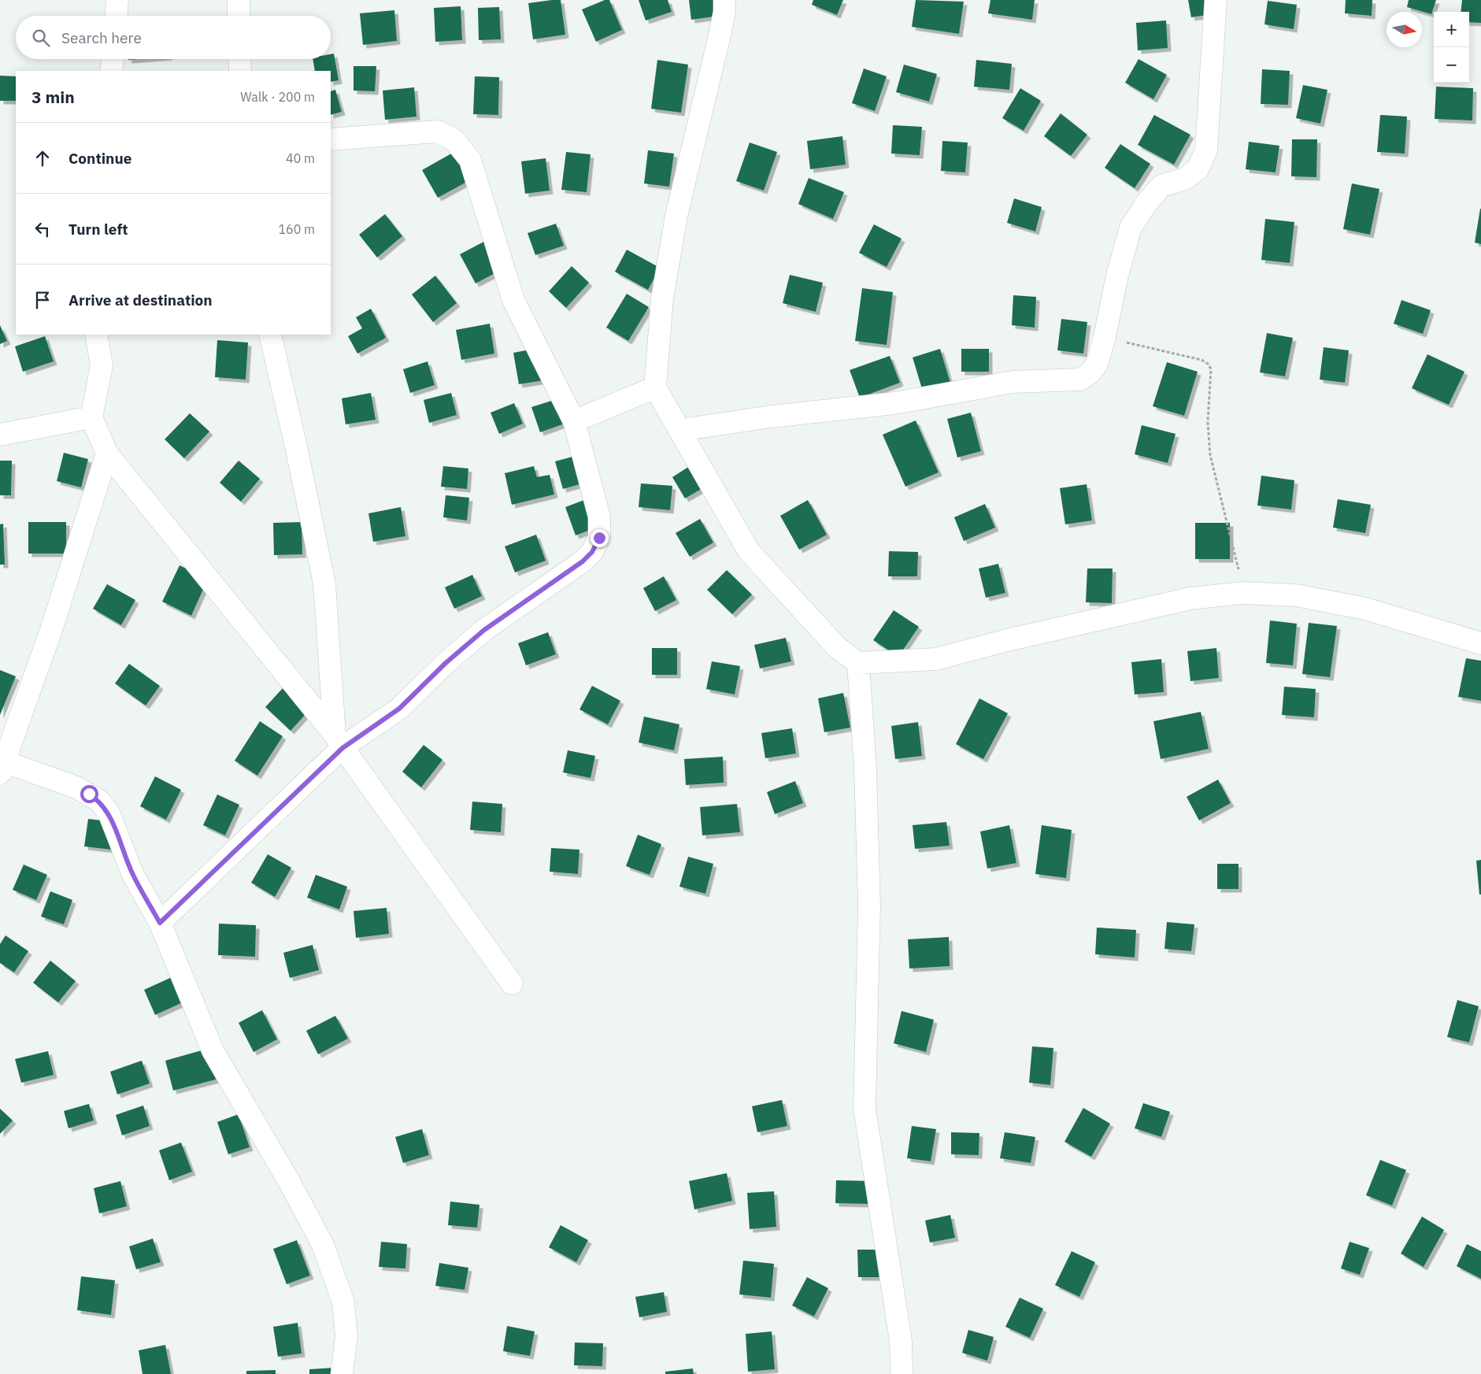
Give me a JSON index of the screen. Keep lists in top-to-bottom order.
{
  "north": "right",
  "page": {
    "map_buttons": ["+", "−"],
    "search": "Search here",
    "heading": ["3 min", "Walk · 200 m"],
    "list": [
      ["Continue", "40 m"],
      ["Turn left", "160 m"],
      "Arrive at destination"
    ]
  }
}
